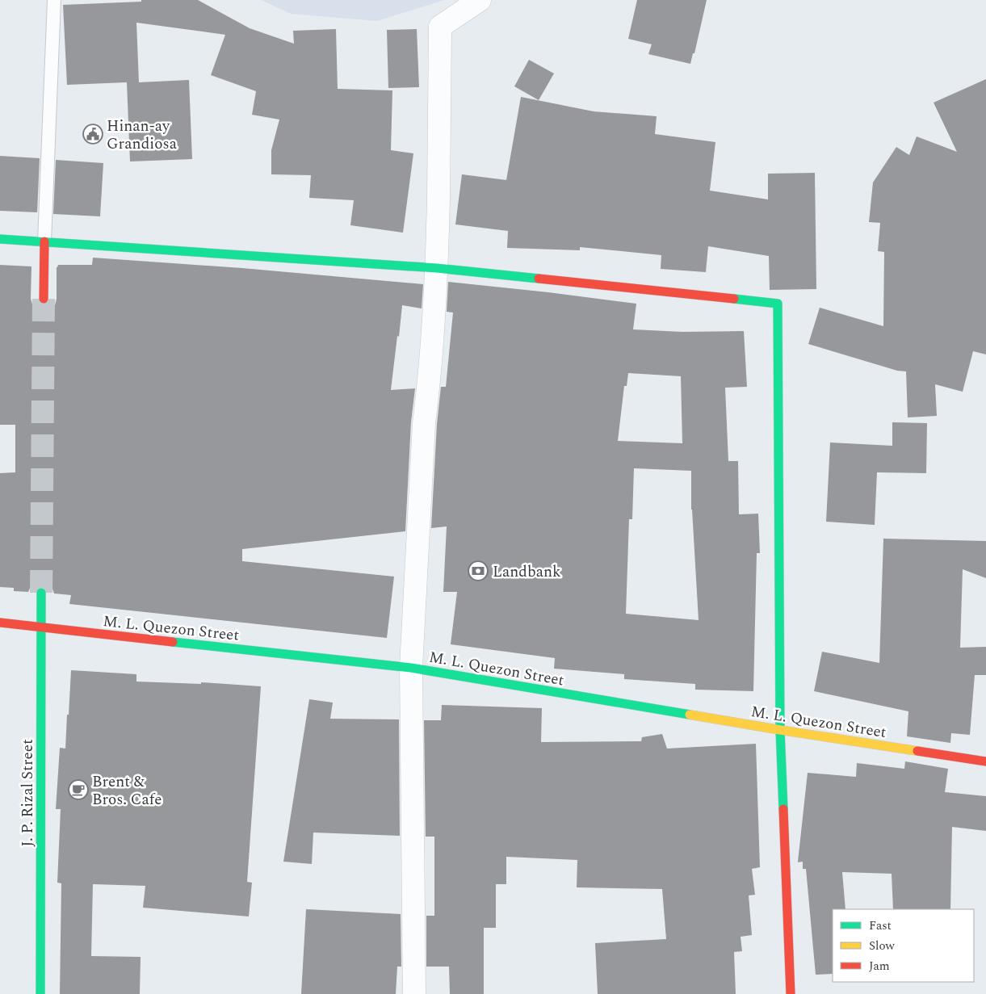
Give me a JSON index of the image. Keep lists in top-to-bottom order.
{
  "streets": {
    "street": ["M. L. Quezon Street", "J. P. Rizal Street"]
  },
  "crossings": [
    ["M. L. Quezon Street", "J. P. Rizal Street"]
  ],
  "places": {
    "public building": ["Hinan-ay Grandiosa"],
    "bank": ["Landbank"],
    "cafe": ["Brent & Bros. Cafe"]
  },
  "legend": ["Fast", "Slow", "Jam"]
}
